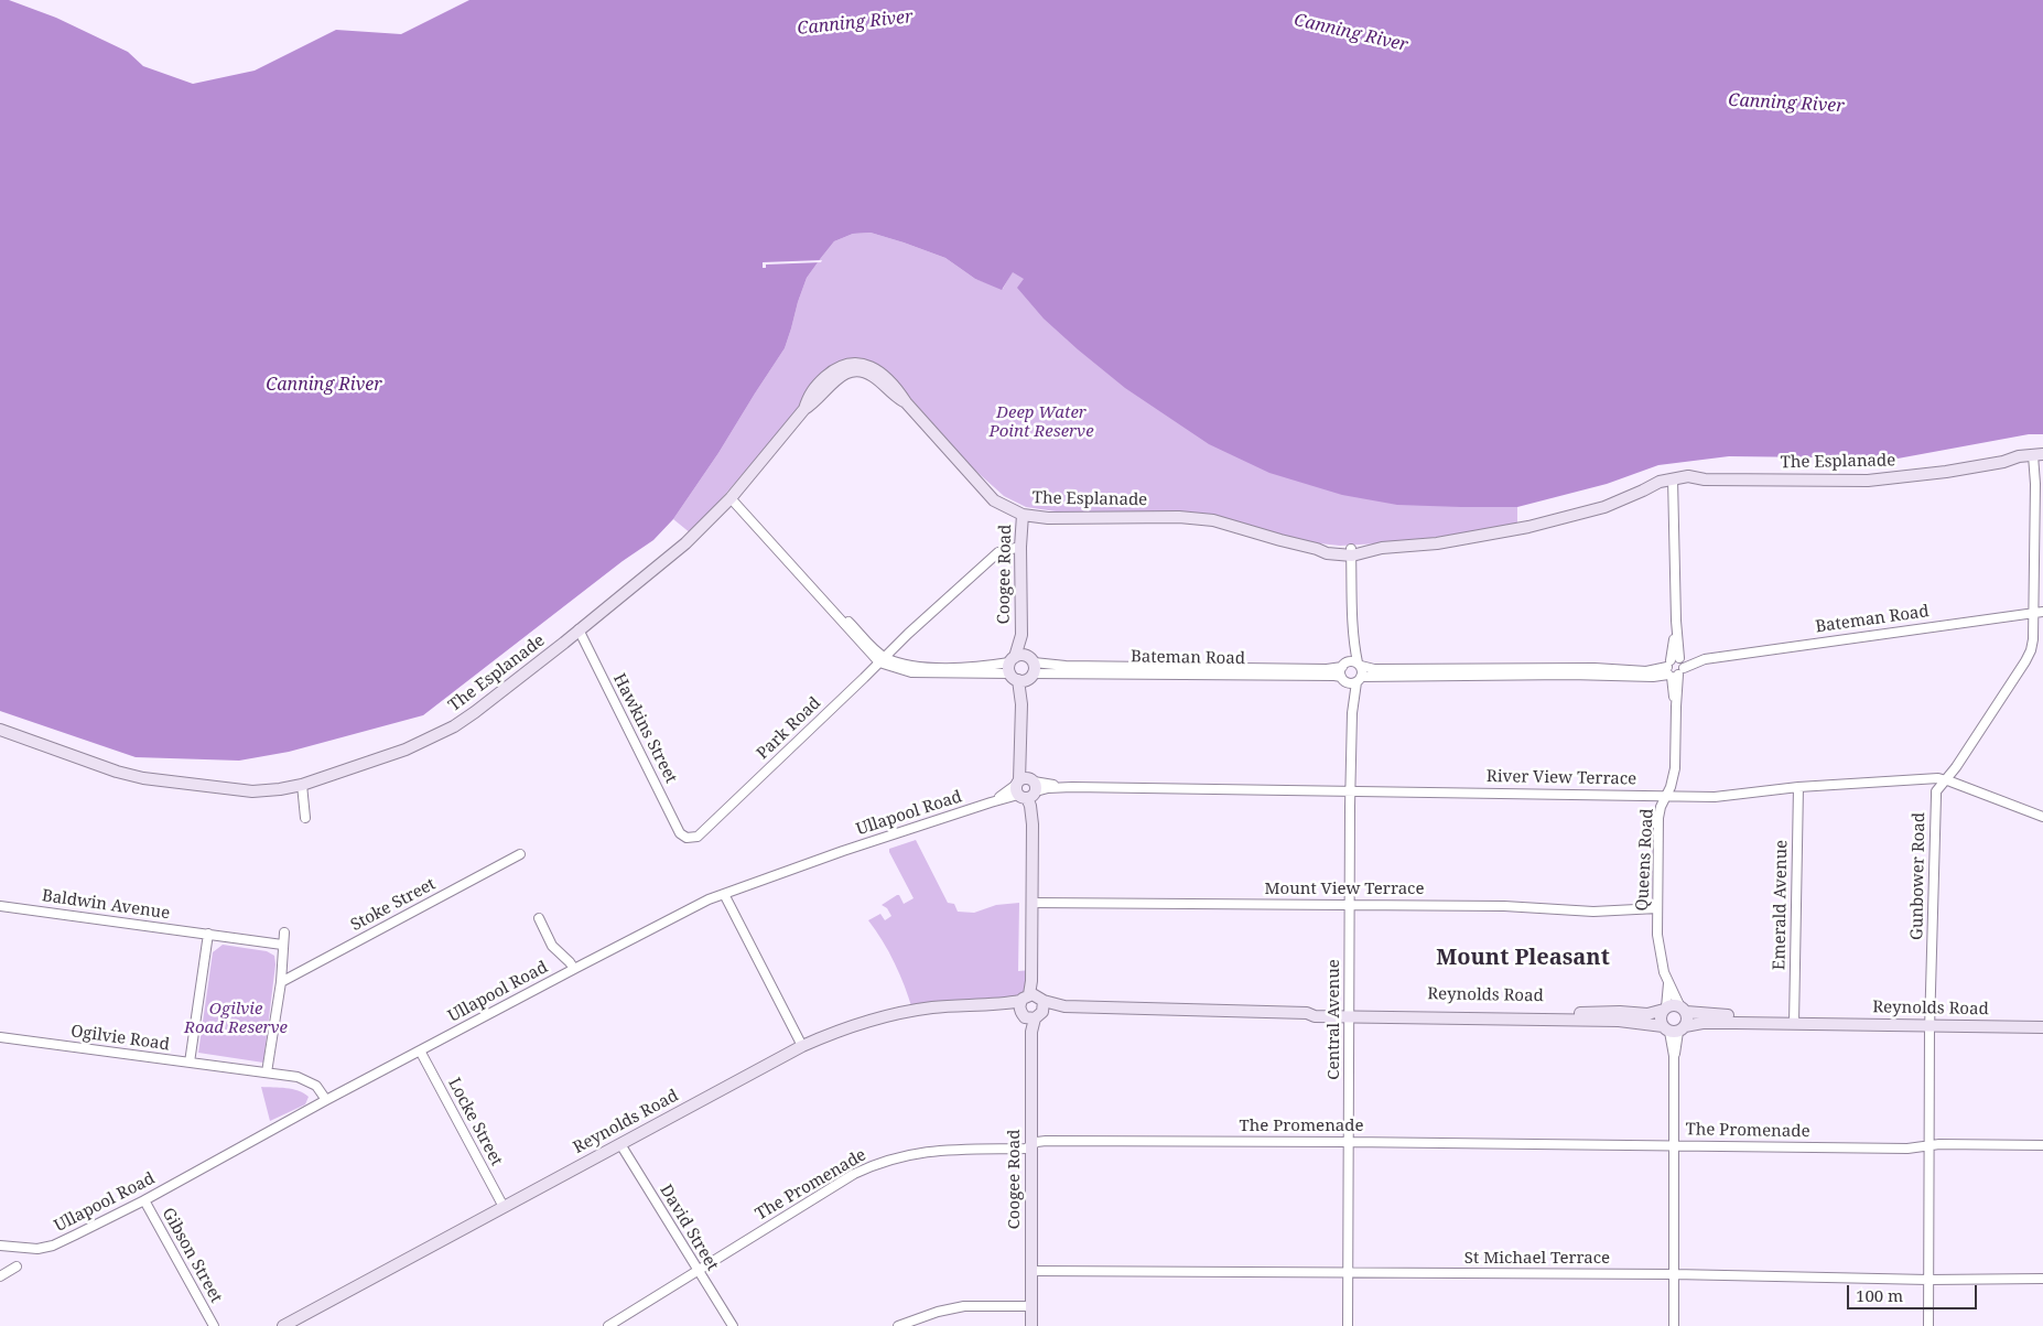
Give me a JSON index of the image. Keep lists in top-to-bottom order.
{
  "streets": {
    "street": [
      "The Esplanade",
      "Coogee Road",
      "Bateman Road",
      "Hawkins Street",
      "Park Road",
      "River View Terrace",
      "Ullapool Road",
      "Queens Road",
      "Gunbower Road",
      "Mount View Terrace",
      "Baldwin Avenue",
      "Stoke Street",
      "Emerald Avenue",
      "Reynolds Road",
      "Central Avenue",
      "Ogilvie Road",
      "Locke Street",
      "The Promenade",
      "David Street",
      "Gibson Street",
      "St Michael Terrace"
    ]
  },
  "crossings": [
    ["The Esplanade", "Coogee Road"],
    ["The Esplanade", "Bateman Road"],
    ["The Esplanade", "Hawkins Street"],
    ["The Esplanade", "Queens Road"],
    ["The Esplanade", "Gunbower Road"],
    ["Coogee Road", "Bateman Road"],
    ["Coogee Road", "Park Road"],
    ["Coogee Road", "River View Terrace"],
    ["Coogee Road", "Ullapool Road"],
    ["Coogee Road", "Mount View Terrace"],
    ["Coogee Road", "Reynolds Road"],
    ["Coogee Road", "The Promenade"],
    ["Coogee Road", "St Michael Terrace"],
    ["Bateman Road", "Park Road"],
    ["Bateman Road", "Queens Road"],
    ["Bateman Road", "Gunbower Road"],
    ["Bateman Road", "Central Avenue"],
    ["Hawkins Street", "Park Road"],
    ["River View Terrace", "Ullapool Road"],
    ["River View Terrace", "Queens Road"],
    ["River View Terrace", "Gunbower Road"],
    ["River View Terrace", "Emerald Avenue"],
    ["River View Terrace", "Central Avenue"],
    ["Ullapool Road", "Ogilvie Road"],
    ["Ullapool Road", "Locke Street"],
    ["Ullapool Road", "Gibson Street"],
    ["Queens Road", "Mount View Terrace"],
    ["Queens Road", "Reynolds Road"],
    ["Gunbower Road", "Reynolds Road"],
    ["Gunbower Road", "The Promenade"],
    ["Gunbower Road", "St Michael Terrace"],
    ["Mount View Terrace", "Central Avenue"],
    ["Emerald Avenue", "Reynolds Road"],
    ["Reynolds Road", "Central Avenue"],
    ["Reynolds Road", "Locke Street"],
    ["Reynolds Road", "David Street"],
    ["Central Avenue", "The Promenade"],
    ["Central Avenue", "St Michael Terrace"],
    ["The Promenade", "David Street"]
  ],
  "districts": ["Mount Pleasant"],
  "water": ["Canning River"],
  "parks": ["Deep Water Point Reserve", "Ogilvie Road Reserve"],
  "scale_bar": "100 m"
}
